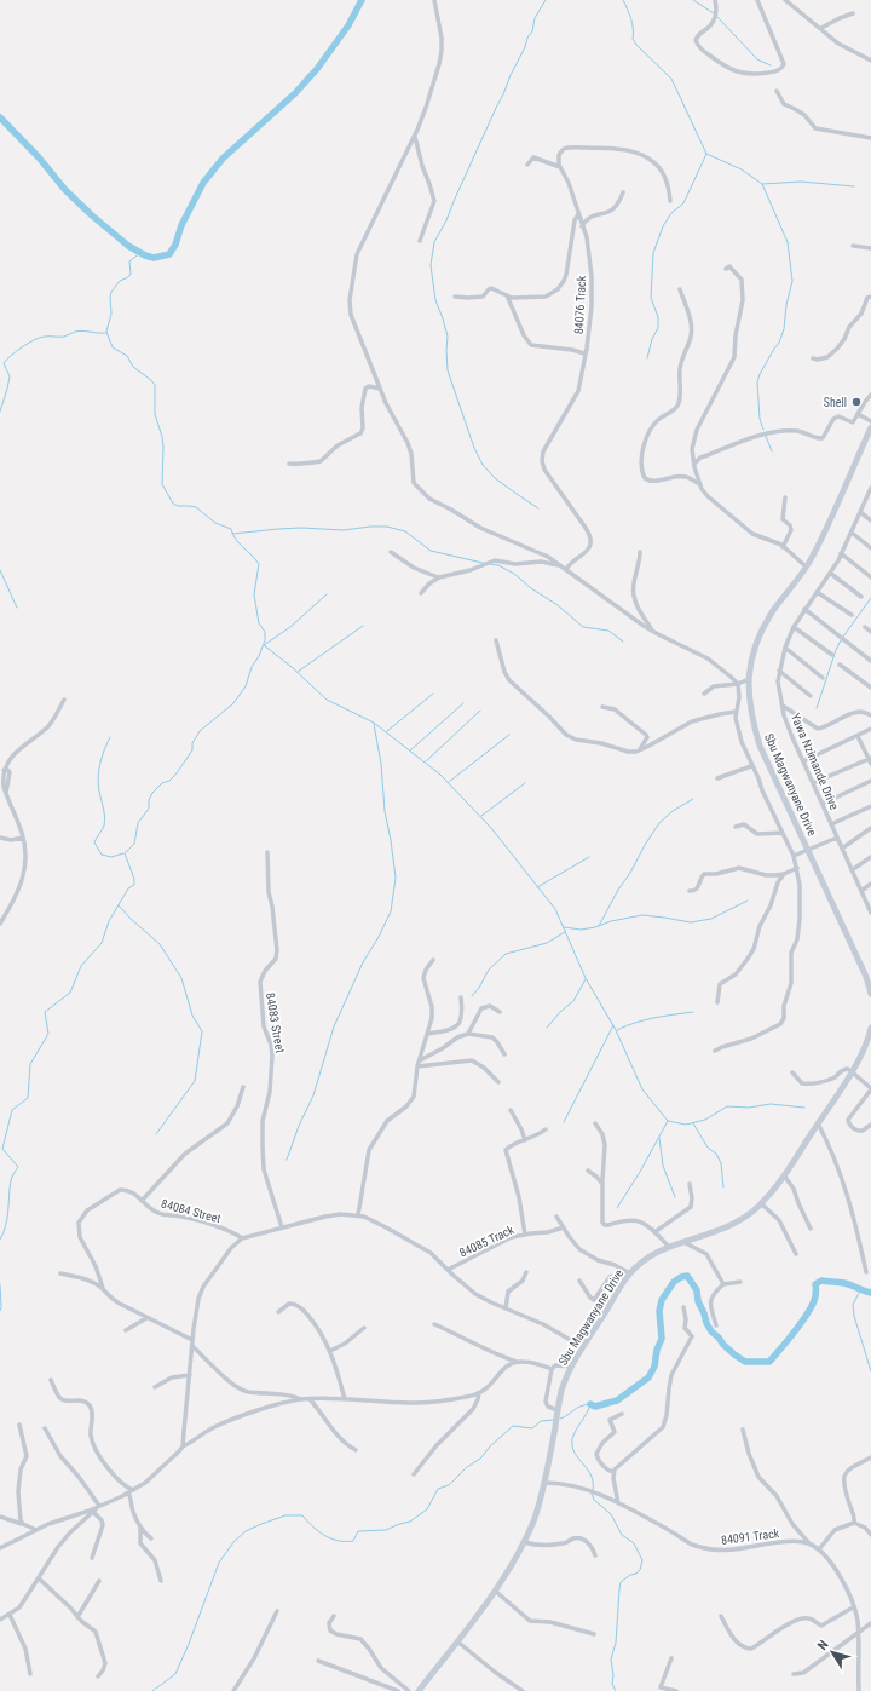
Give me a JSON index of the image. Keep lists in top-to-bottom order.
{
  "streets": {
    "main road": ["Sbu Magwanyane Drive"],
    "street": [
      "84076 Track",
      "Yawa Nzimande Drive",
      "84083 Street",
      "84084 Street",
      "84085 Track",
      "84091 Track"
    ]
  },
  "crossings": [
    ["Sbu Magwanyane Drive", "84091 Track"]
  ],
  "places": ["Shell"],
  "north": "top left"
}
